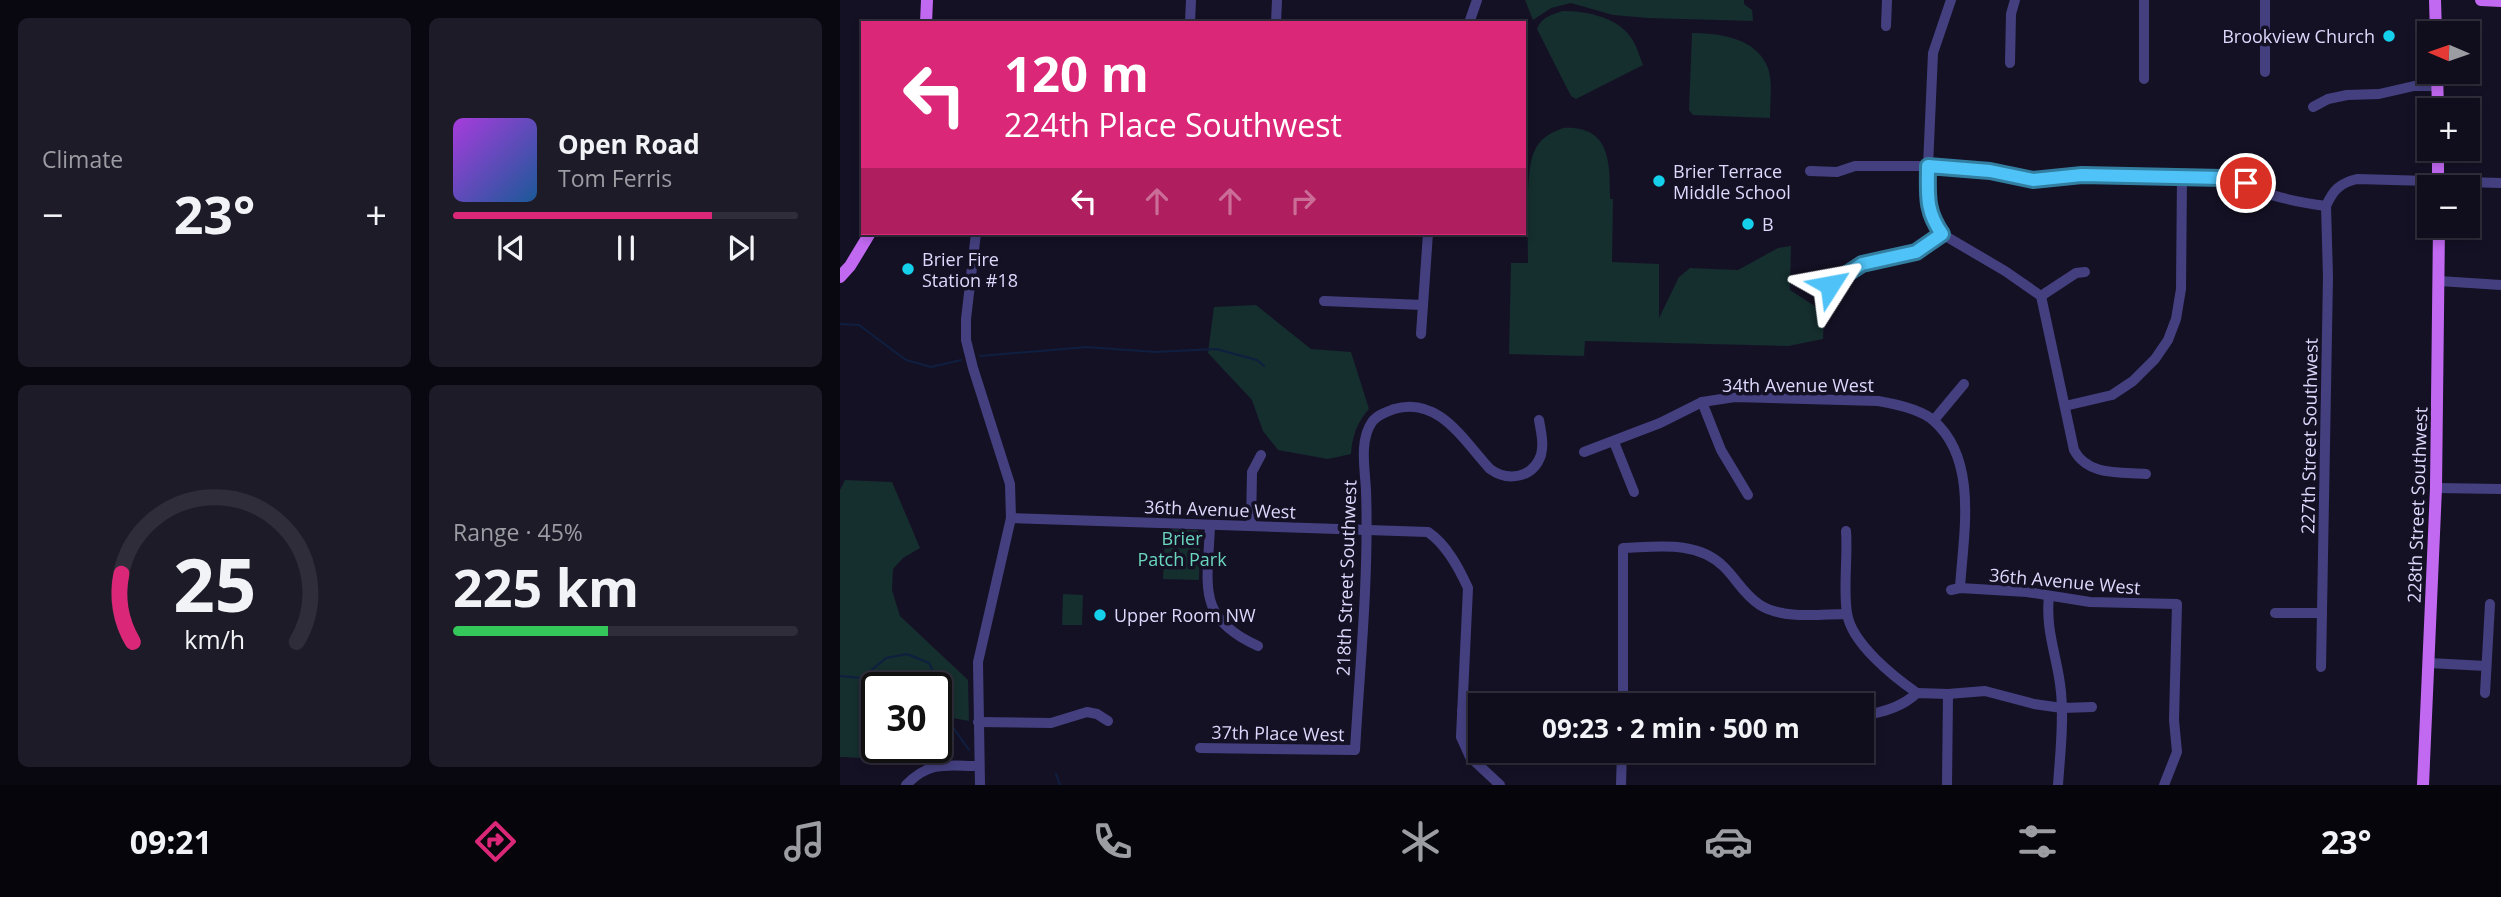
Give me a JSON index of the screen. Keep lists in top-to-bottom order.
{
  "streets": {
    "main road": ["228th Street Southwest"],
    "street": [
      "34th Avenue West",
      "227th Street Southwest",
      "36th Avenue West",
      "218th Street Southwest",
      "37th Place West"
    ]
  },
  "crossings": [
    ["34th Avenue West", "36th Avenue West"],
    ["36th Avenue West", "218th Street Southwest"],
    ["218th Street Southwest", "37th Place West"]
  ],
  "parks": ["Brier Patch Park"],
  "places": [
    "Brookview Church",
    "Brier Terrace Middle School",
    "B",
    "Brier Fire Station #18",
    "Upper Room NW"
  ],
  "north": "left",
  "page": {
    "tile": [
      "Climate",
      ["Range · 45%", "225 km"]
    ],
    "map_buttons": ["+", "−"],
    "turn": ["120 m", "224th Place Southwest"],
    "song": ["Open Road", "Tom Ferris"],
    "heat": ["−", "23°", "+"],
    "limit": "30",
    "trip": "09:23 · 2 min · 500 m",
    "tabs": ["09:21", "23°"],
    "gauge": ["25", "km/h"]
  }
}
